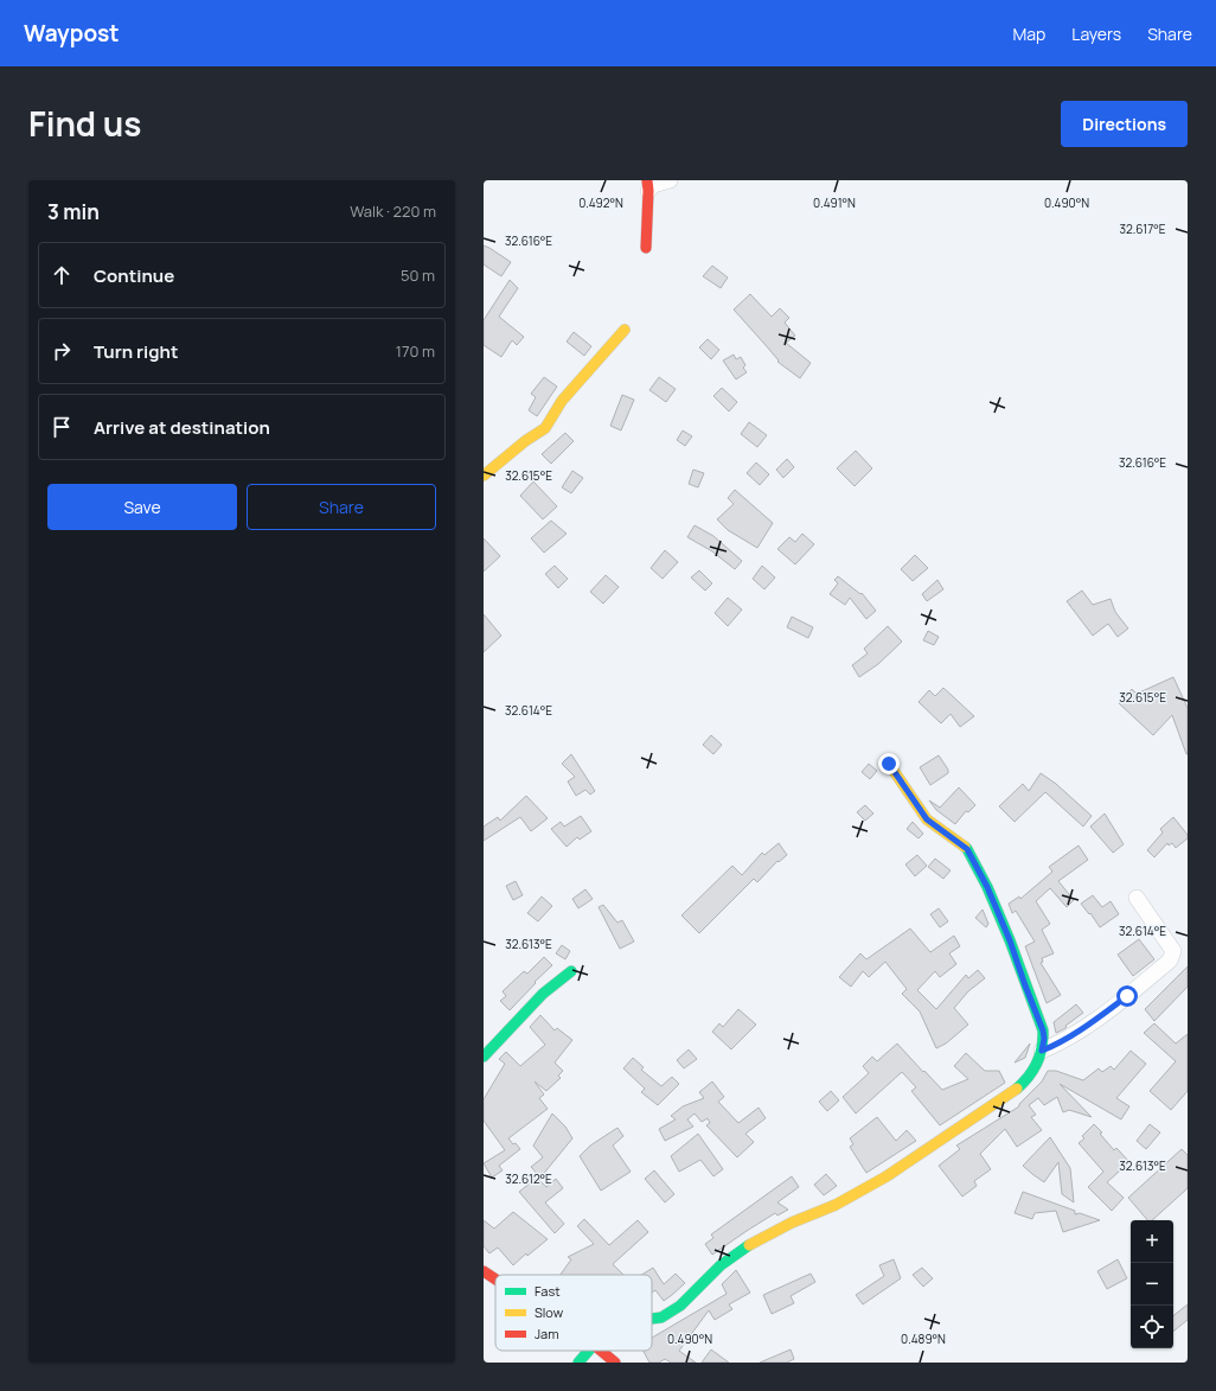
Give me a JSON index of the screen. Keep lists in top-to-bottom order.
{
  "legend": ["Fast", "Slow", "Jam"],
  "page": {
    "header": "Waypost",
    "nav": ["Map", "Layers", "Share"],
    "title": "Find us",
    "buttons": [
      "Directions",
      ["Save", "Share"]
    ],
    "heading": ["3 min", "Walk · 220 m"],
    "list": [
      ["Continue", "50 m"],
      ["Turn right", "170 m"],
      "Arrive at destination"
    ],
    "map_buttons": ["+", "−"]
  },
  "coordinates": [
    "0.492°N",
    "0.491°N",
    "0.490°N",
    "32.617°E",
    "32.616°E",
    "32.615°E",
    "32.614°E",
    "32.613°E",
    "32.612°E",
    "0.489°N"
  ]
}
